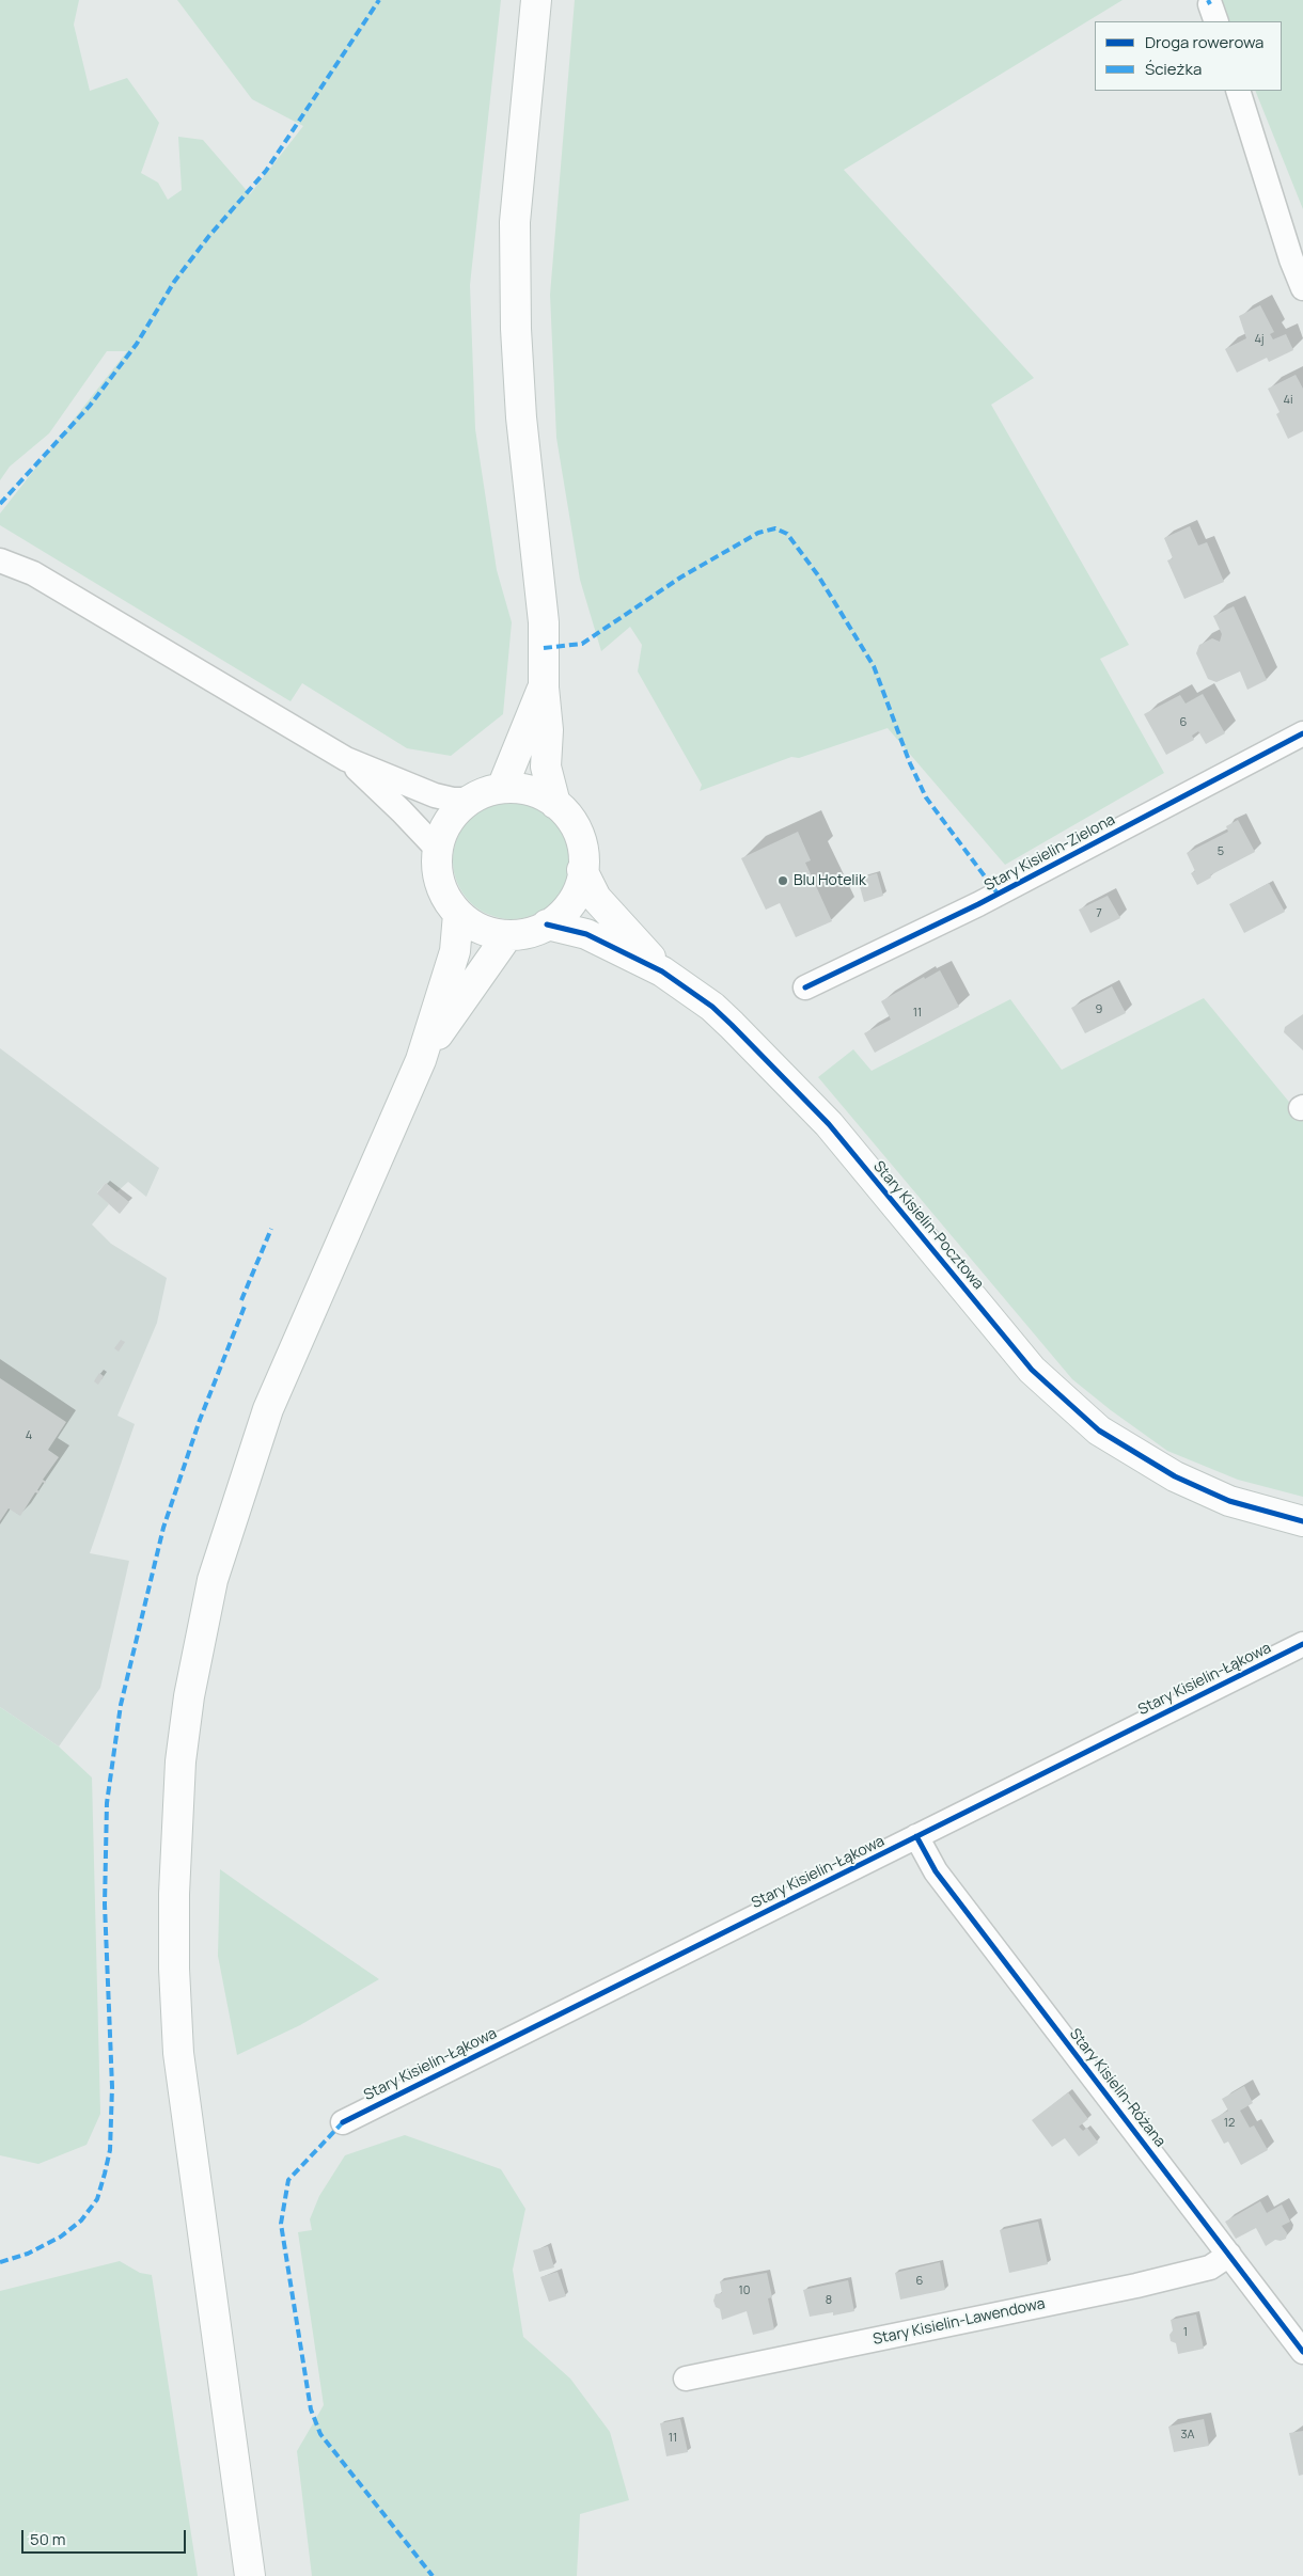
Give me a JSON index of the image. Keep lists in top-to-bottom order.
{
  "streets": {
    "main road": ["Stary Kisielin-Pocztowa"],
    "street": [
      "Stary Kisielin-Zielona",
      "Stary Kisielin-Łąkowa",
      "Stary Kisielin-Różana",
      "Stary Kisielin-Lawendowa"
    ]
  },
  "crossings": [
    ["Stary Kisielin-Łąkowa", "Stary Kisielin-Różana"],
    ["Stary Kisielin-Różana", "Stary Kisielin-Lawendowa"]
  ],
  "places": ["Blu Hotelik"],
  "house_numbers": [
    "4j",
    "4i",
    "6",
    "5",
    "7",
    "9",
    "11",
    "4",
    "12",
    "6",
    "10",
    "8",
    "1",
    "3A",
    "11"
  ],
  "legend": ["Droga rowerowa", "Ścieżka"],
  "scale_bar": "50 m"
}
